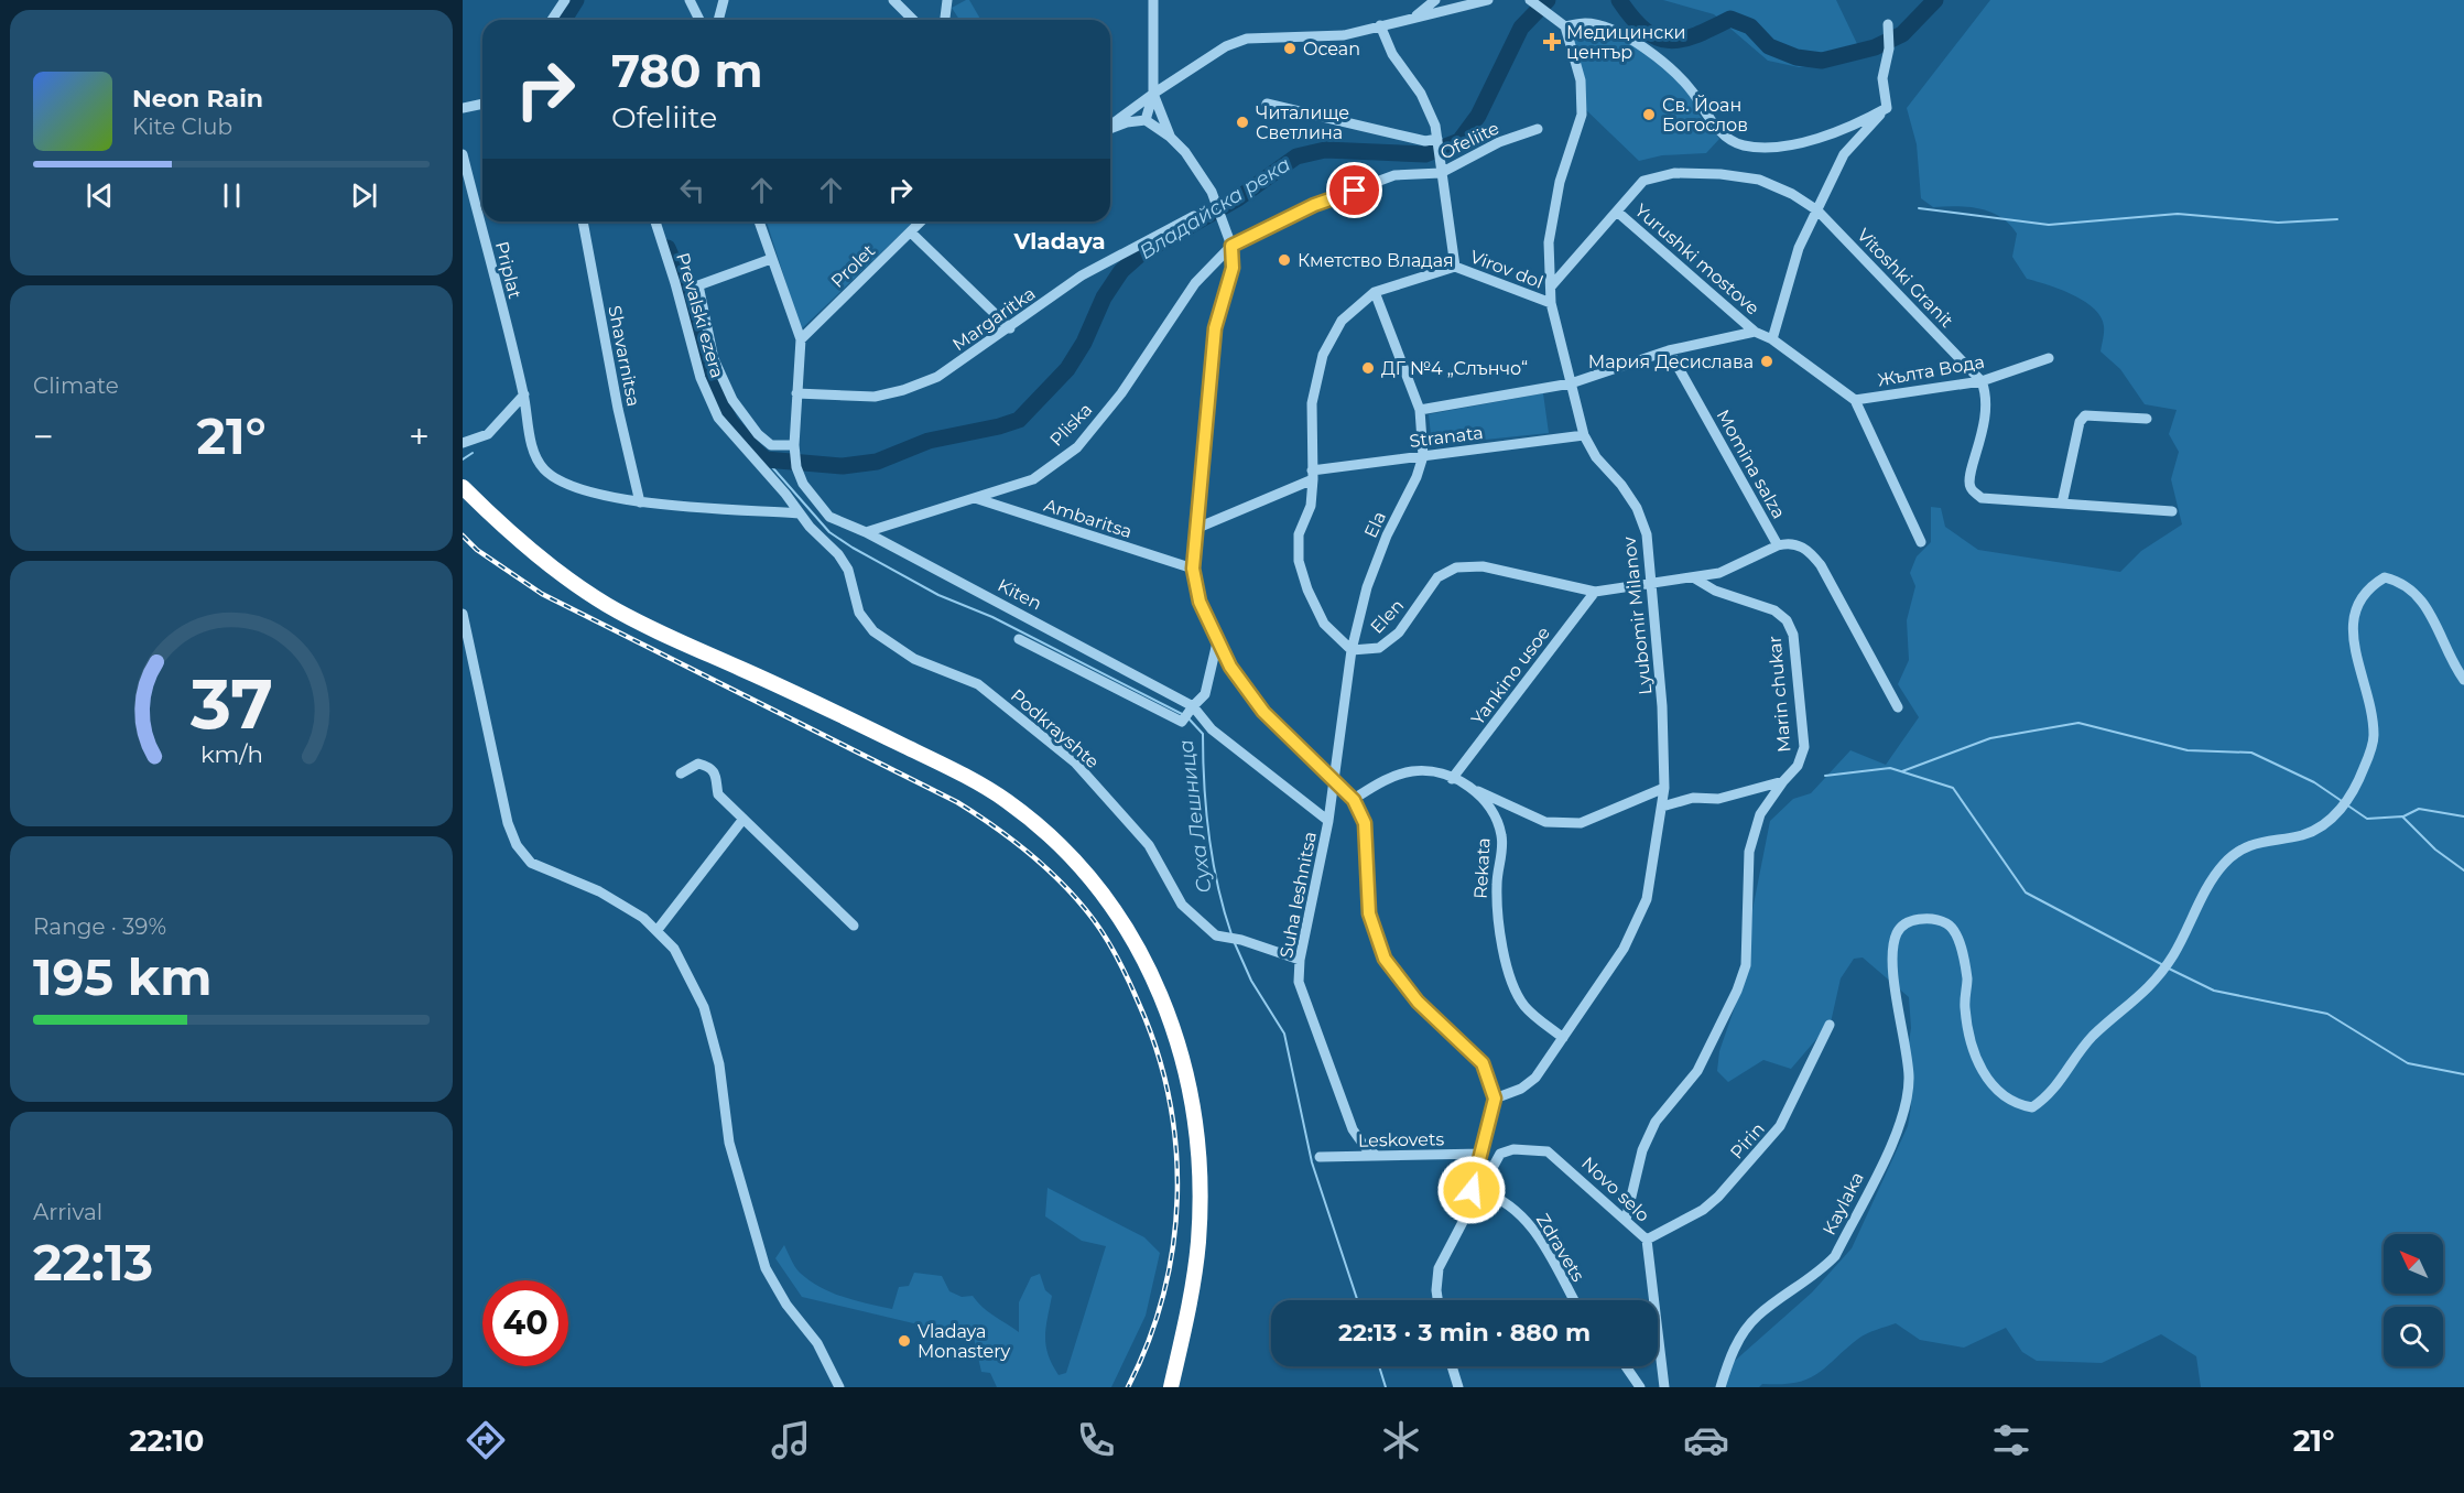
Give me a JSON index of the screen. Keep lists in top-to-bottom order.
{
  "streets": {
    "street": [
      "Ofeliite",
      "Yurushki mostove",
      "Prolet",
      "Virov dol",
      "Priplat",
      "Vitoshki Granit",
      "Prevalski ezera",
      "Margaritka",
      "Shavarnitsa",
      "Жълта Вода",
      "Pliska",
      "Stranata",
      "Momina salza",
      "Ambaritsa",
      "Ela",
      "Kiten",
      "Elen",
      "Lyubomir Milanov",
      "Yankino usoe",
      "Marin chukar",
      "Podkrayshte",
      "Rekata",
      "Suha leshnitsa",
      "Leskovets",
      "Pirin",
      "Novo selo",
      "Kaylaka",
      "Zdravets"
    ]
  },
  "crossings": [
    ["Ofeliite", "Pliska"],
    ["Yurushki mostove", "Virov dol"],
    ["Yurushki mostove", "Vitoshki Granit"],
    ["Yurushki mostove", "Жълта Вода"],
    ["Virov dol", "Vitoshki Granit"],
    ["Virov dol", "Ela"],
    ["Virov dol", "Lyubomir Milanov"],
    ["Vitoshki Granit", "Жълта Вода"],
    ["Prevalski ezera", "Podkrayshte"],
    ["Pliska", "Ambaritsa"],
    ["Pliska", "Kiten"],
    ["Stranata", "Ela"],
    ["Stranata", "Lyubomir Milanov"],
    ["Momina salza", "Elen"],
    ["Ela", "Elen"],
    ["Ela", "Suha leshnitsa"],
    ["Kiten", "Suha leshnitsa"],
    ["Elen", "Lyubomir Milanov"],
    ["Elen", "Yankino usoe"],
    ["Elen", "Marin chukar"],
    ["Lyubomir Milanov", "Rekata"],
    ["Marin chukar", "Novo selo"],
    ["Podkrayshte", "Suha leshnitsa"],
    ["Suha leshnitsa", "Leskovets"],
    ["Pirin", "Novo selo"],
    ["Novo selo", "Zdravets"]
  ],
  "districts": ["Vladaya"],
  "water": ["Владайска река", "Суха Лешница"],
  "places": {
    "health": ["Медицински център"],
    "other": [
      "Ocean",
      "Св. Йоан Богослов",
      "Читалище Светлина",
      "Кметство Владая",
      "Мария Десислава",
      "ДГ №4 „Слънчо“",
      "Vladaya Monastery"
    ]
  },
  "north": "top left",
  "page": {
    "turn": ["780 m", "Ofeliite"],
    "song": ["Neon Rain", "Kite Club"],
    "tile": [
      "Climate",
      ["Range · 39%", "195 km"],
      ["Arrival", "22:13"]
    ],
    "heat": ["−", "21°", "+"],
    "limit": "40",
    "trip": "22:13 · 3 min · 880 m",
    "tabs": ["22:10", "21°"],
    "gauge": ["37", "km/h"]
  }
}
